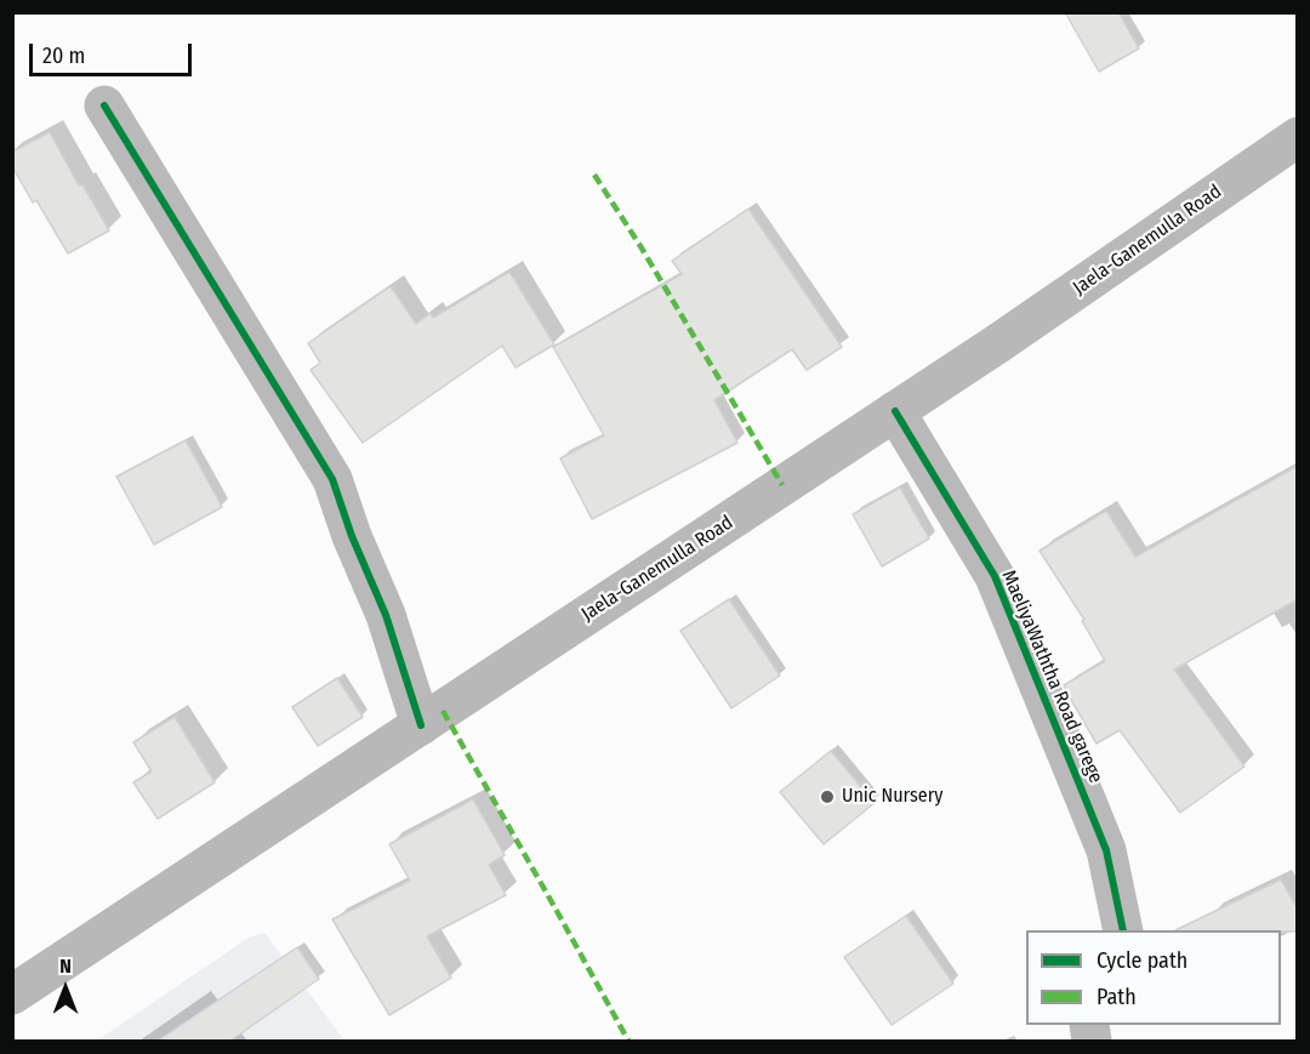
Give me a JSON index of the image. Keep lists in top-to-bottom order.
{
  "streets": {
    "main road": ["Jaela-Ganemulla Road"],
    "street": ["MaeliyaWaththa Road garege"]
  },
  "crossings": [
    ["Jaela-Ganemulla Road", "MaeliyaWaththa Road garege"]
  ],
  "places": ["Unic Nursery"],
  "legend": ["Cycle path", "Path"],
  "scale_bar": "20 m",
  "north": "top"
}
